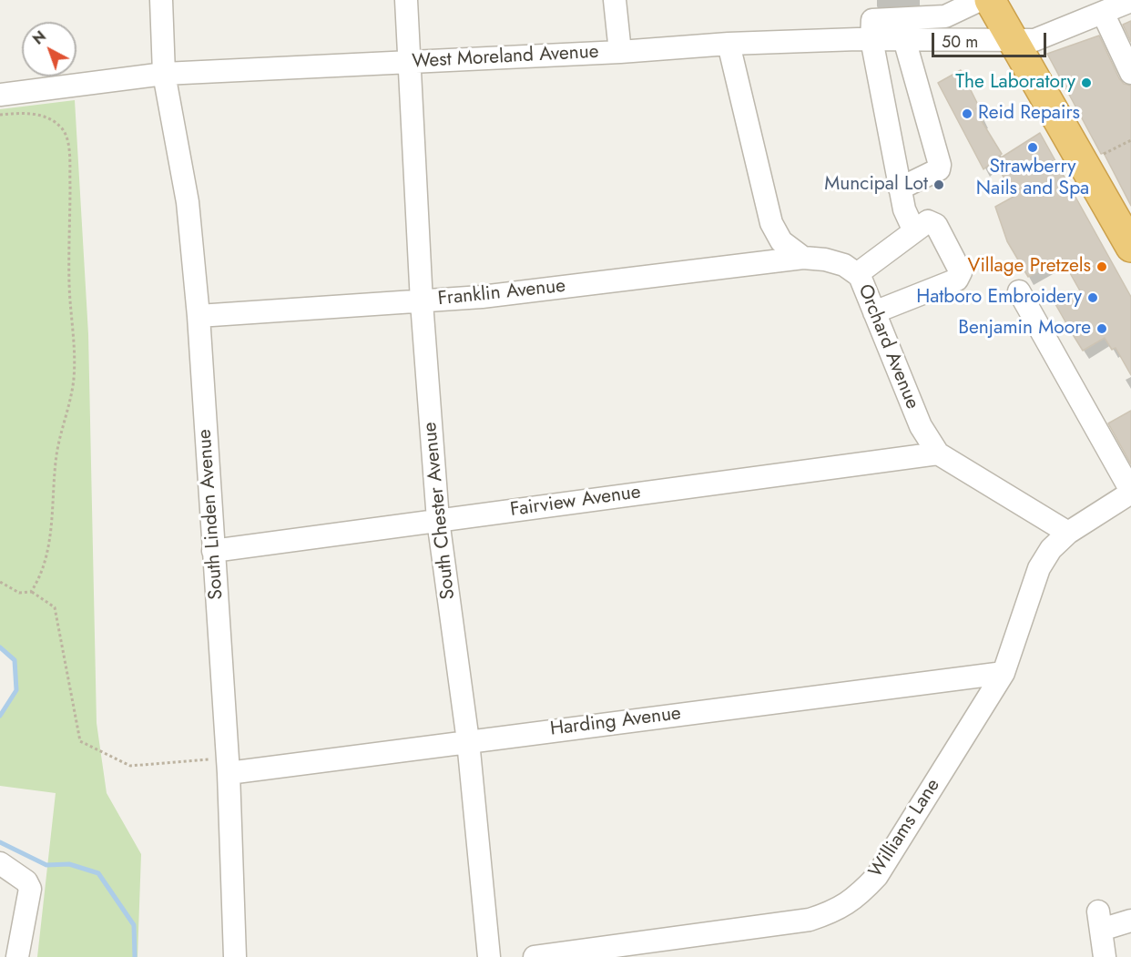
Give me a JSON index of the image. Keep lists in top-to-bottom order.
{
  "streets": {
    "street": [
      "West Moreland Avenue",
      "Franklin Avenue",
      "Orchard Avenue",
      "Fairview Avenue",
      "South Chester Avenue",
      "South Linden Avenue",
      "Harding Avenue",
      "Williams Lane"
    ]
  },
  "crossings": [
    ["West Moreland Avenue", "South Chester Avenue"],
    ["West Moreland Avenue", "South Linden Avenue"],
    ["Franklin Avenue", "Orchard Avenue"],
    ["Franklin Avenue", "South Chester Avenue"],
    ["Franklin Avenue", "South Linden Avenue"],
    ["Orchard Avenue", "Fairview Avenue"],
    ["Orchard Avenue", "Williams Lane"],
    ["Fairview Avenue", "South Chester Avenue"],
    ["Fairview Avenue", "South Linden Avenue"],
    ["South Chester Avenue", "Harding Avenue"],
    ["South Linden Avenue", "Harding Avenue"],
    ["Harding Avenue", "Williams Lane"]
  ],
  "places": [
    "The Laboratory",
    "Reid Repairs",
    "Strawberry Nails and Spa",
    "Muncipal Lot",
    "Village Pretzels",
    "Hatboro Embroidery",
    "Benjamin Moore"
  ],
  "scale_bar": "50 m",
  "north": "top left"
}
